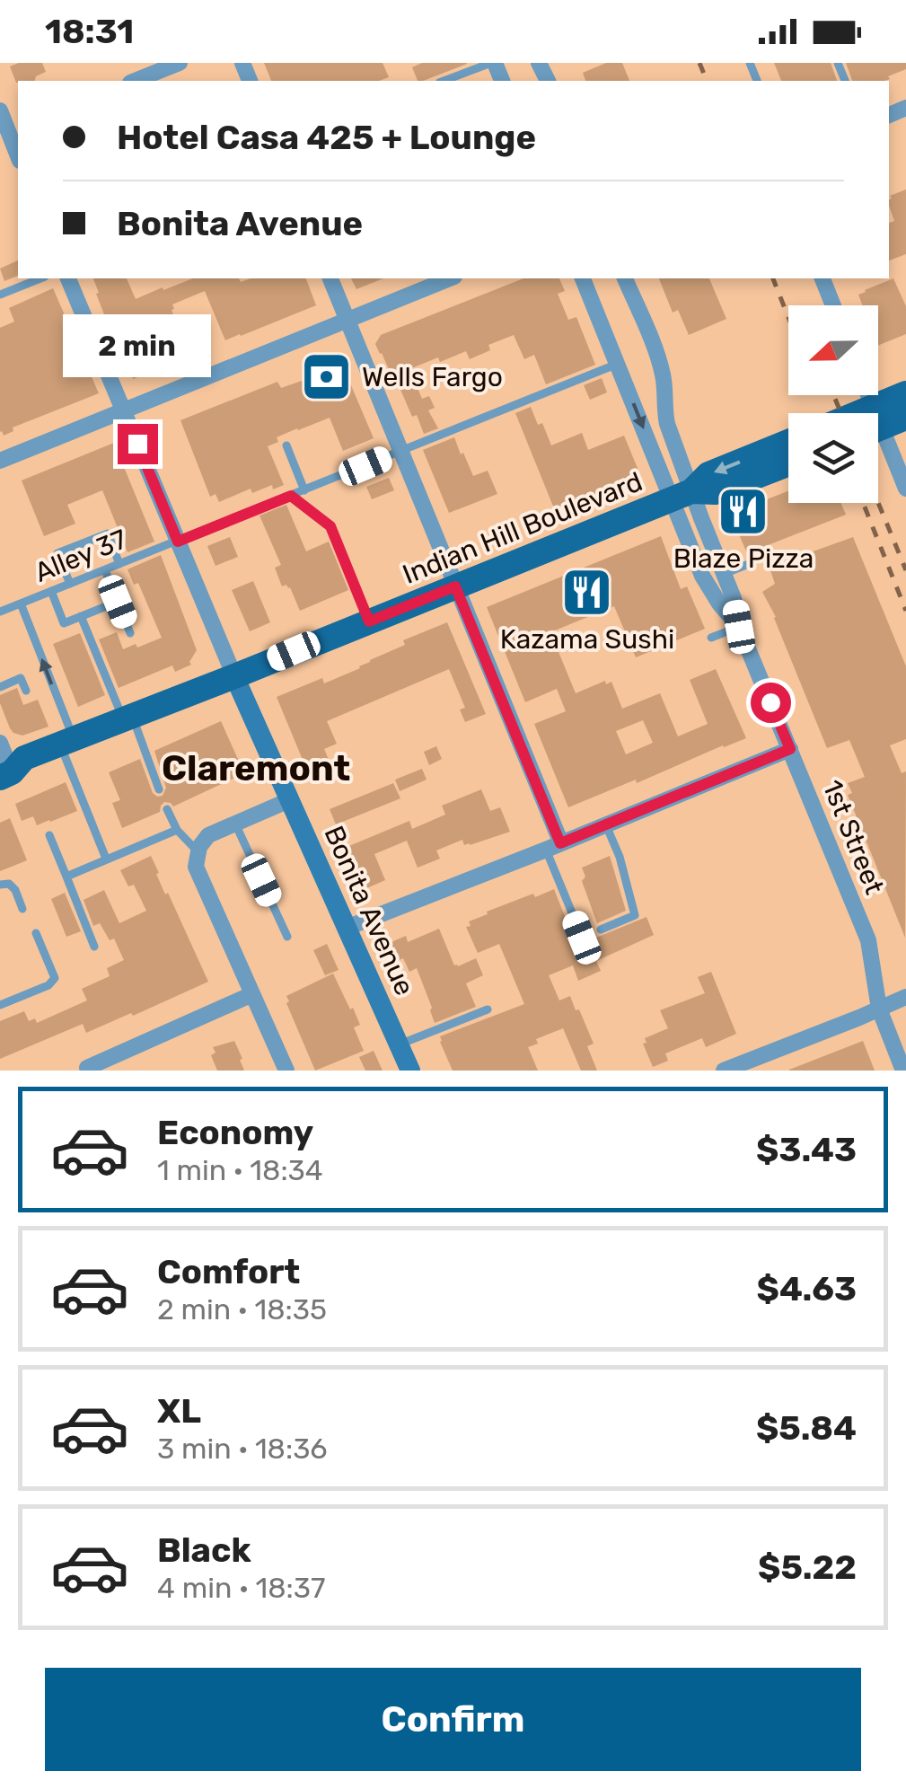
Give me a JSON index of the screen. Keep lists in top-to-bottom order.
{
  "streets": {
    "main road": ["Indian Hill Boulevard", "Bonita Avenue"],
    "street": ["1st Street"],
    "lane": ["Alley 37"]
  },
  "crossings": [
    ["Indian Hill Boulevard", "1st Street"],
    ["Indian Hill Boulevard", "Bonita Avenue"],
    ["Alley 37", "1st Street"],
    ["Alley 37", "Bonita Avenue"]
  ],
  "districts": ["Claremont"],
  "places": {
    "bank": ["Wells Fargo"],
    "restaurant": ["Blaze Pizza", "Kazama Sushi"]
  },
  "north": "left",
  "page": {
    "status": "18:31",
    "banner": ["Hotel Casa 425 + Lounge", "Bonita Avenue"],
    "bubble": "2 min",
    "list": [
      {
        "name": "Economy",
        "note": "1 min · 18:34",
        "value": "$3.43"
      },
      {
        "name": "Comfort",
        "note": "2 min · 18:35",
        "value": "$4.63"
      },
      {
        "name": "XL",
        "note": "3 min · 18:36",
        "value": "$5.84"
      },
      {
        "name": "Black",
        "note": "4 min · 18:37",
        "value": "$5.22"
      }
    ],
    "buttons": "Confirm"
  }
}
